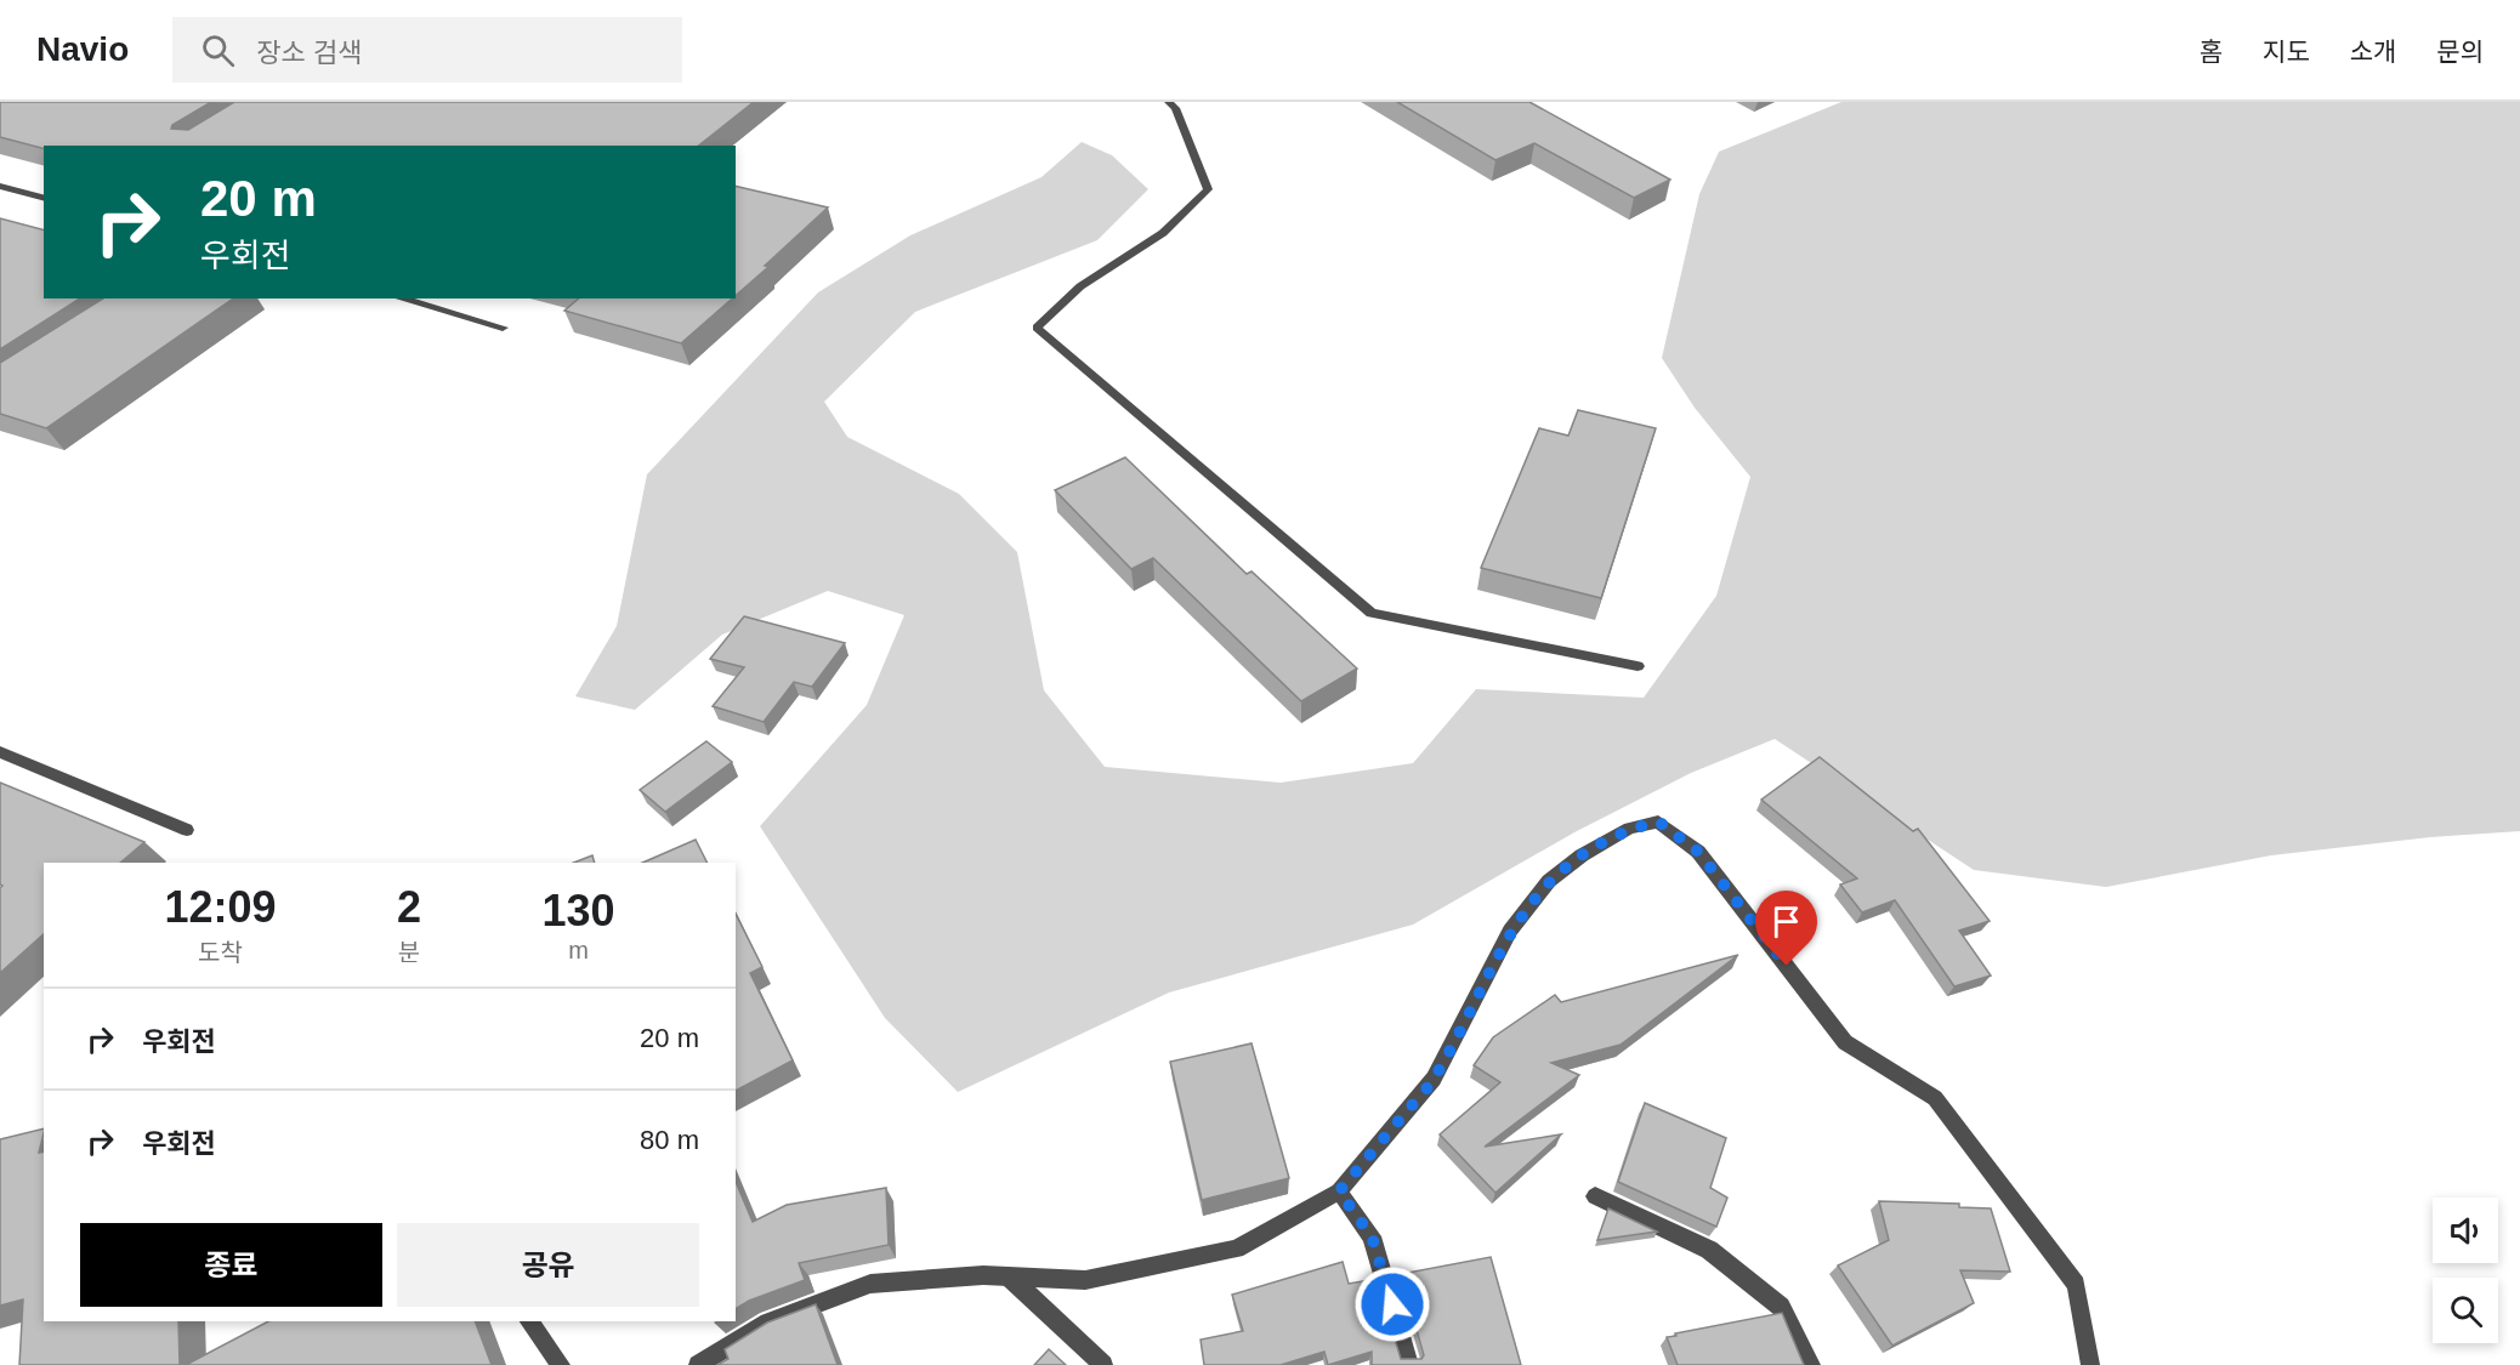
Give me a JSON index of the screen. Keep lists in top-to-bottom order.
{
  "page": {
    "header": "Navio",
    "search": "장소 검색",
    "nav": [
      "홈",
      "지도",
      "소개",
      "문의"
    ],
    "turn": ["20 m", "우회전"],
    "eta": [
      "12:09",
      "도착",
      "2",
      "분",
      "130",
      "m"
    ],
    "list": [
      {
        "name": "우회전",
        "value": "20 m"
      },
      {
        "name": "우회전",
        "value": "80 m"
      }
    ],
    "buttons": ["종료", "공유"]
  }
}
